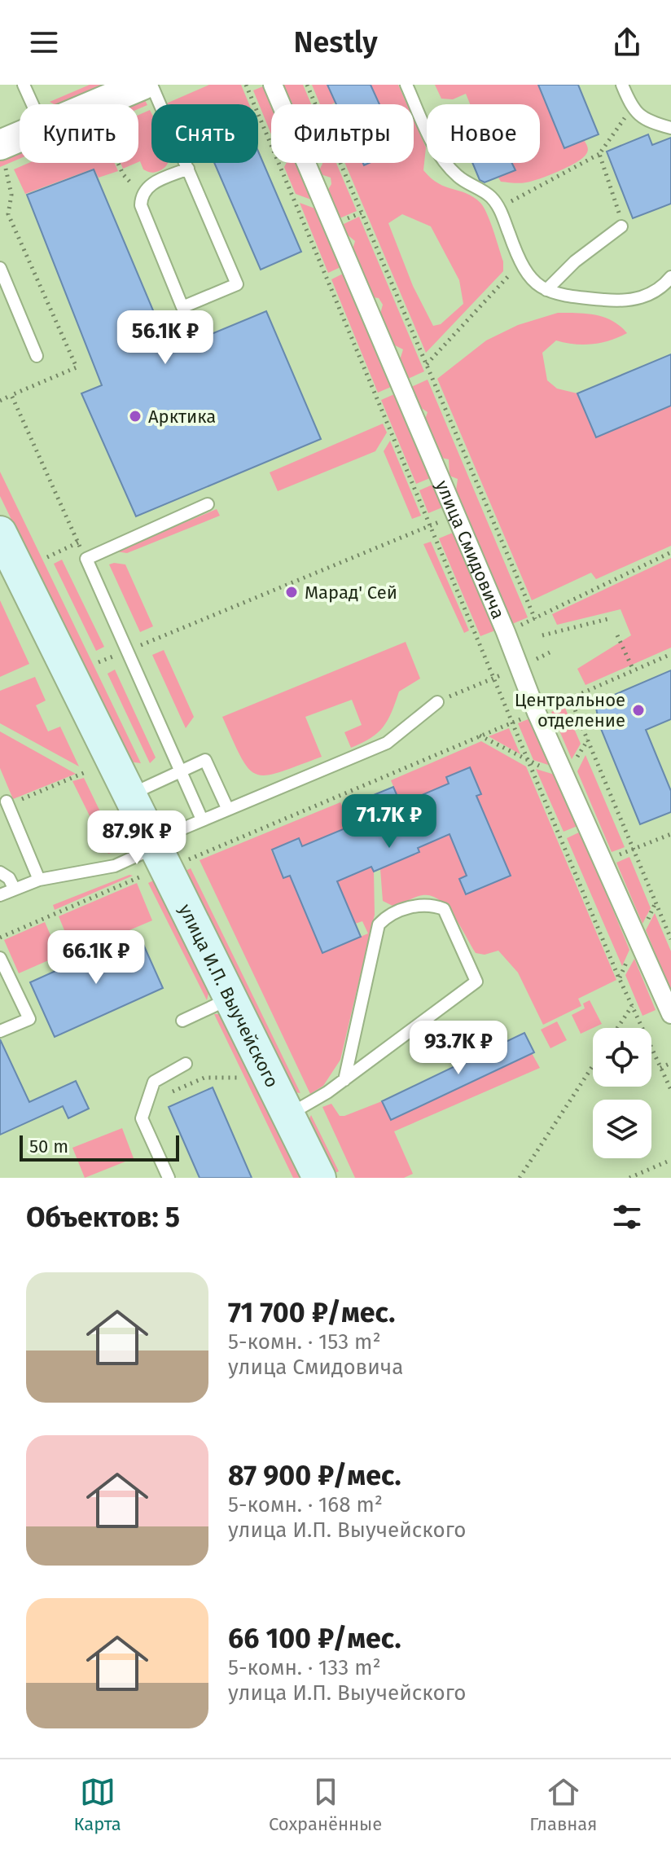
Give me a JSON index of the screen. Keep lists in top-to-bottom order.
{
  "streets": {
    "main road": ["улица И.П. Выучейского"],
    "street": ["улица Смидовича"]
  },
  "places": ["Арктика", "Марад' Сей", "Центральное отделение"],
  "scale_bar": "50 m",
  "page": {
    "header": "Nestly",
    "chip": [
      "Купить",
      "Снять",
      "Фильтры",
      "Новое"
    ],
    "price": [
      "56.1K ₽",
      "71.7K ₽",
      "87.9K ₽",
      "66.1K ₽",
      "93.7K ₽"
    ],
    "scale": "50 m",
    "heading": "Объектов: 5",
    "list": [
      {
        "name": "71 700 ₽/мес.",
        "note": "5-комн. · 153 m² · улица Смидовича"
      },
      {
        "name": "87 900 ₽/мес.",
        "note": "5-комн. · 168 m² · улица И.П. Выучейского"
      },
      {
        "name": "66 100 ₽/мес.",
        "note": "5-комн. · 133 m² · улица И.П. Выучейского"
      }
    ],
    "tabs": ["Карта", "Сохранённые", "Главная"]
  }
}
